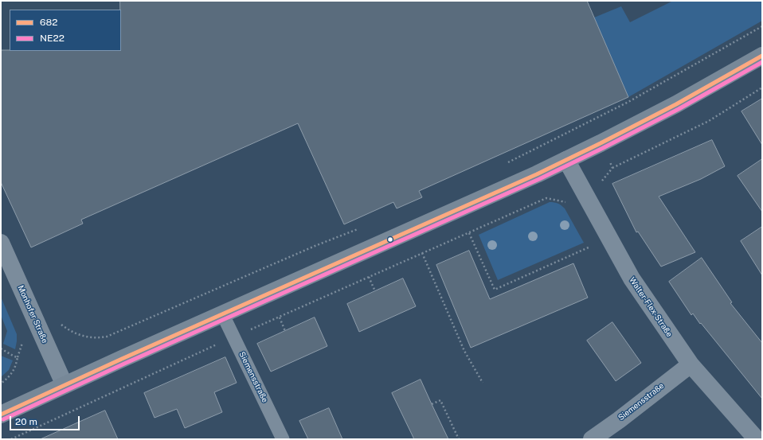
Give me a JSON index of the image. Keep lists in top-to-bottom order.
{
  "streets": {
    "street": ["Walter-Flex-Straße", "Monhofer Straße", "Siemensstraße"]
  },
  "crossings": [
    ["Walter-Flex-Straße", "Siemensstraße"]
  ],
  "lines": ["transit line 682", "transit line NE22"],
  "legend": ["682", "NE22"],
  "scale_bar": "20 m"
}
